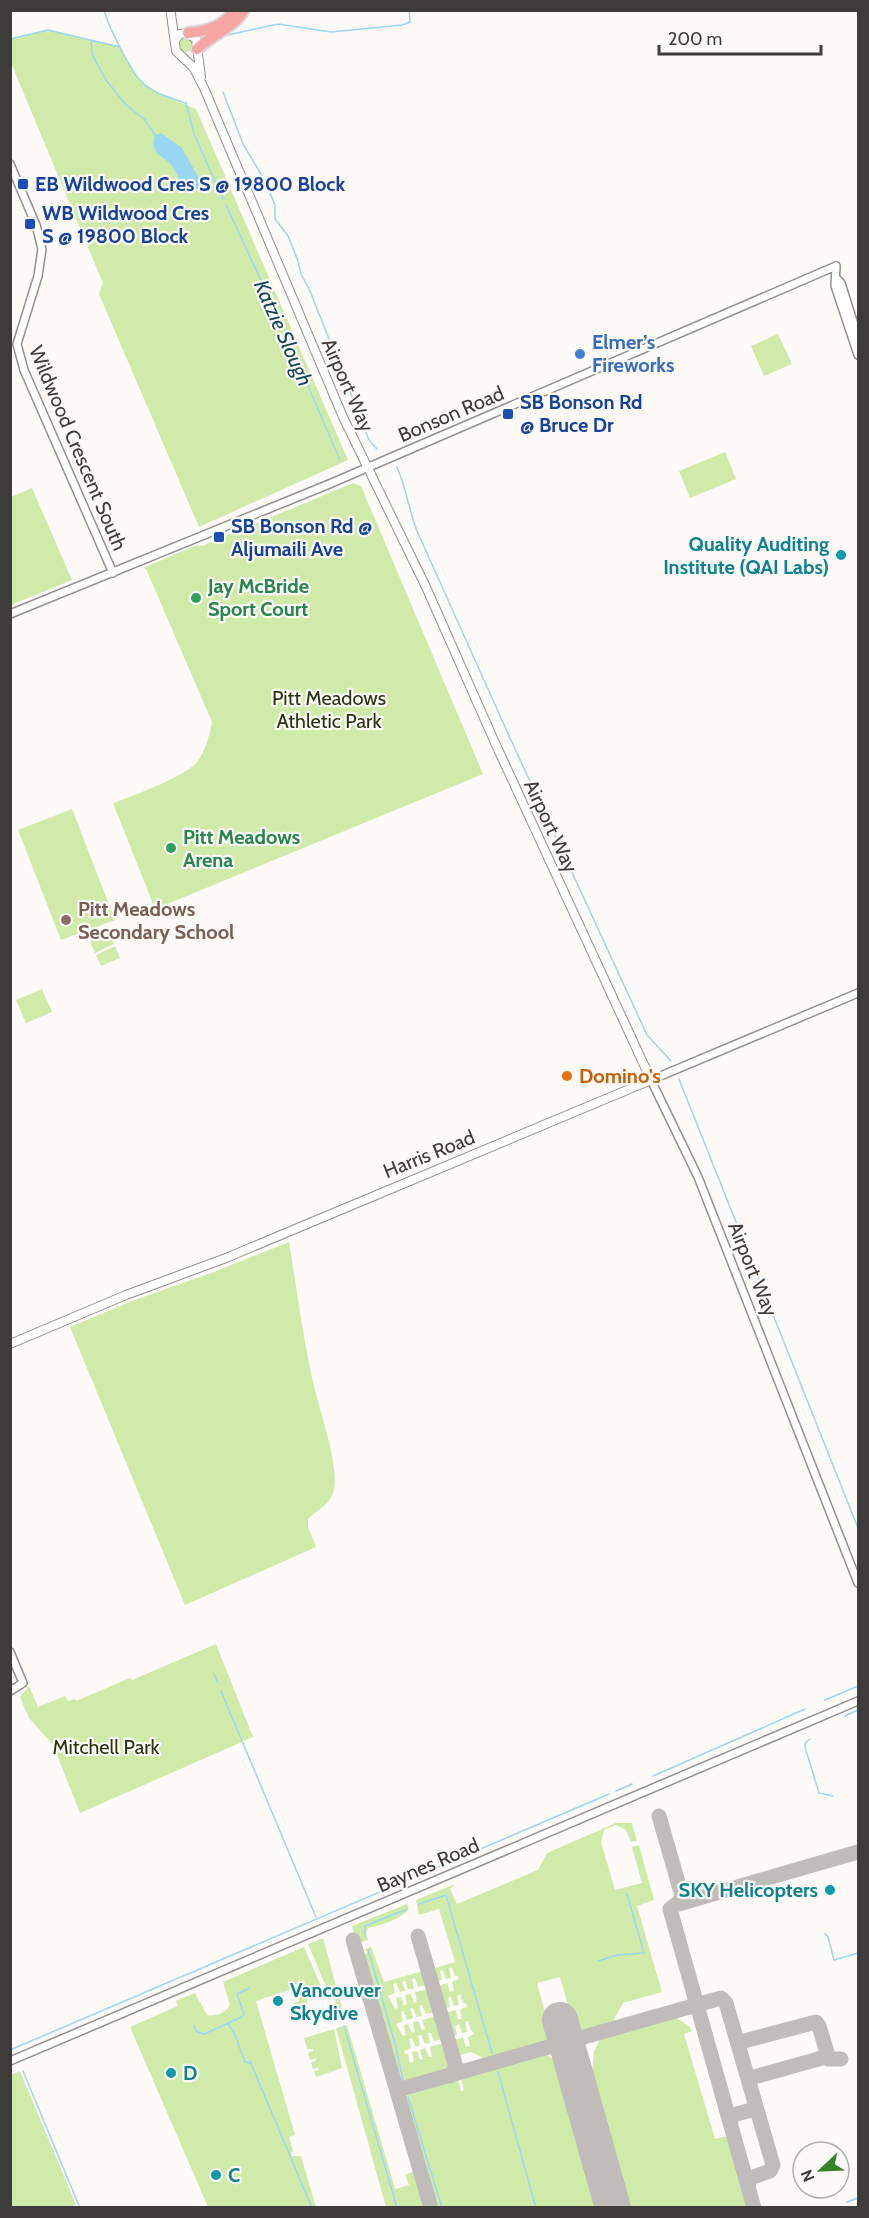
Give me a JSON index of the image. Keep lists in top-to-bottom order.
{
  "streets": {
    "main road": ["Airport Way", "Harris Road"],
    "street": ["Bonson Road", "Wildwood Crescent South", "Baynes Road"]
  },
  "crossings": [
    ["Airport Way", "Bonson Road"],
    ["Airport Way", "Harris Road"],
    ["Bonson Road", "Wildwood Crescent South"]
  ],
  "water": ["Katzie Slough"],
  "parks": ["Pitt Meadows Athletic Park", "Mitchell Park"],
  "places": {
    "transit": [
      "EB Wildwood Cres S @ 19800 Block",
      "WB Wildwood Cres S @ 19800 Block",
      "SB Bonson Rd @ Bruce Dr",
      "SB Bonson Rd @ Aljumaili Ave"
    ],
    "other": [
      "Elmer’s Fireworks",
      "Quality Auditing Institute (QAI Labs)",
      "Jay McBride Sport Court",
      "Pitt Meadows Arena",
      "Pitt Meadows Secondary School",
      "Domino's",
      "SKY Helicopters",
      "Vancouver Skydive",
      "D",
      "C"
    ]
  },
  "scale_bar": "200 m",
  "north": "bottom left"
}
